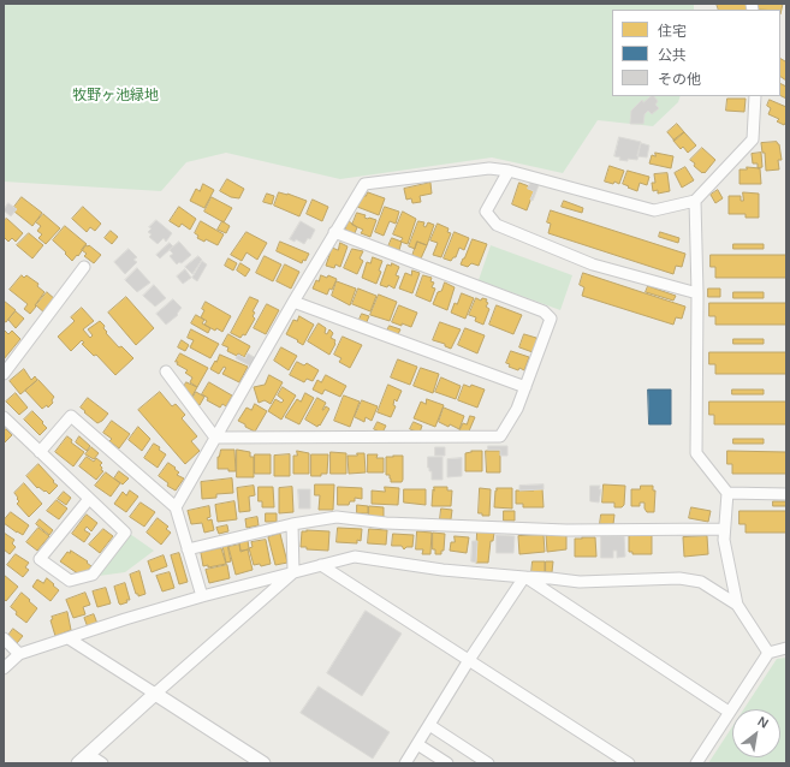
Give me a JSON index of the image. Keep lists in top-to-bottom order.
{
  "parks": ["牧野ヶ池緑地"],
  "legend": ["住宅", "公共", "その他"],
  "north": "top right"
}
